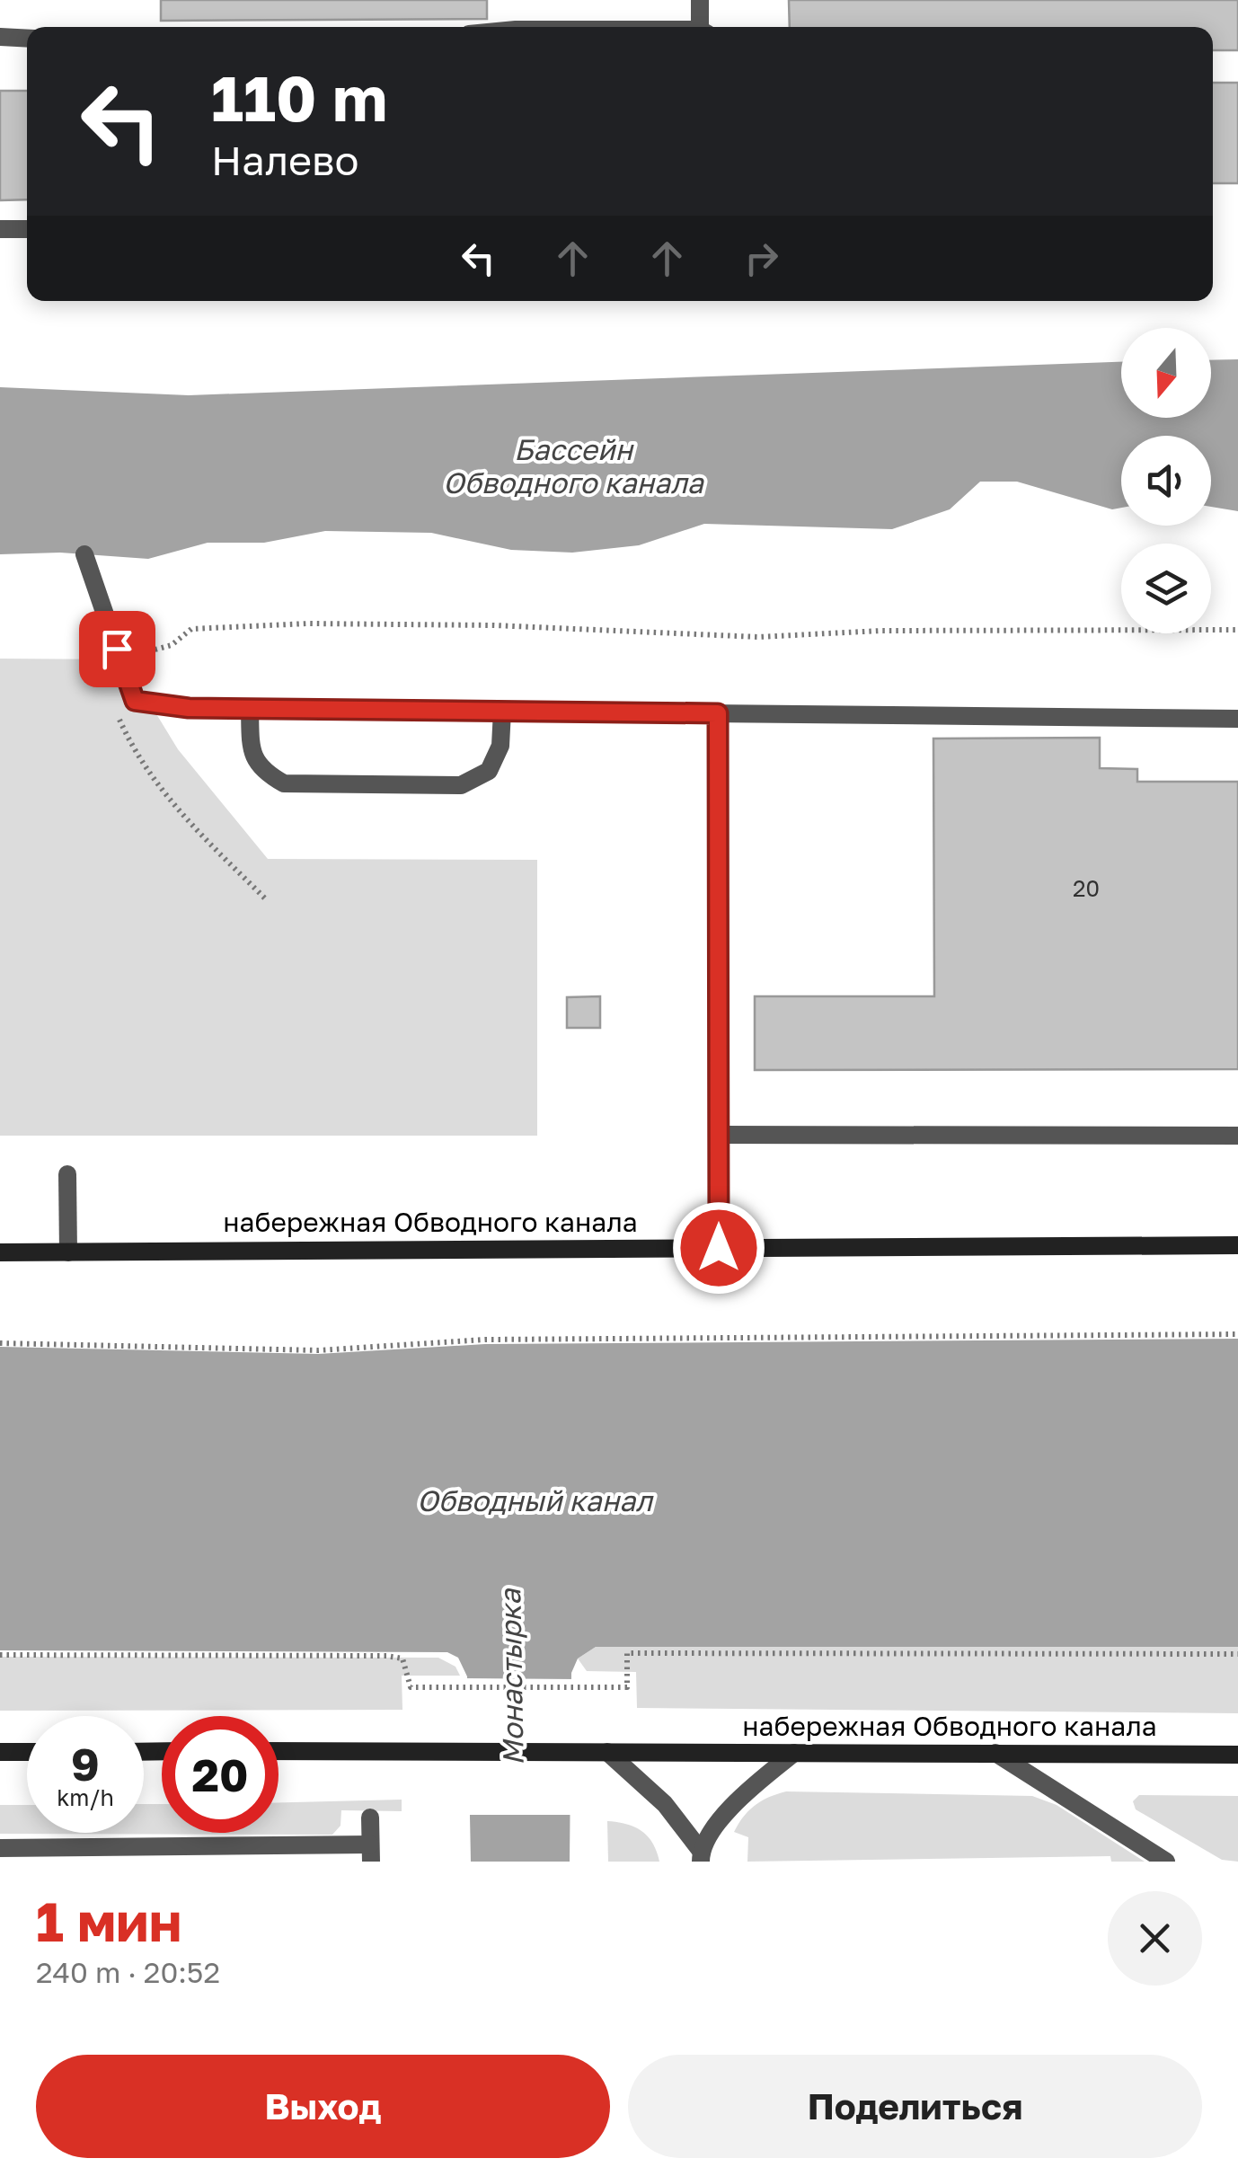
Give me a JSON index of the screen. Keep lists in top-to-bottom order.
{
  "streets": {
    "main road": ["набережная Обводного канала"]
  },
  "water": ["Бассейн Обводного канала", "Обводный канал", "Монастырка"],
  "house_numbers": ["20"],
  "north": "bottom",
  "page": {
    "turn": ["110 m", "Налево"],
    "speed": "9 km/h",
    "limit": "20",
    "heading": ["1 мин", "240 m · 20:52"],
    "buttons": ["Выход", "Поделиться"]
  }
}
